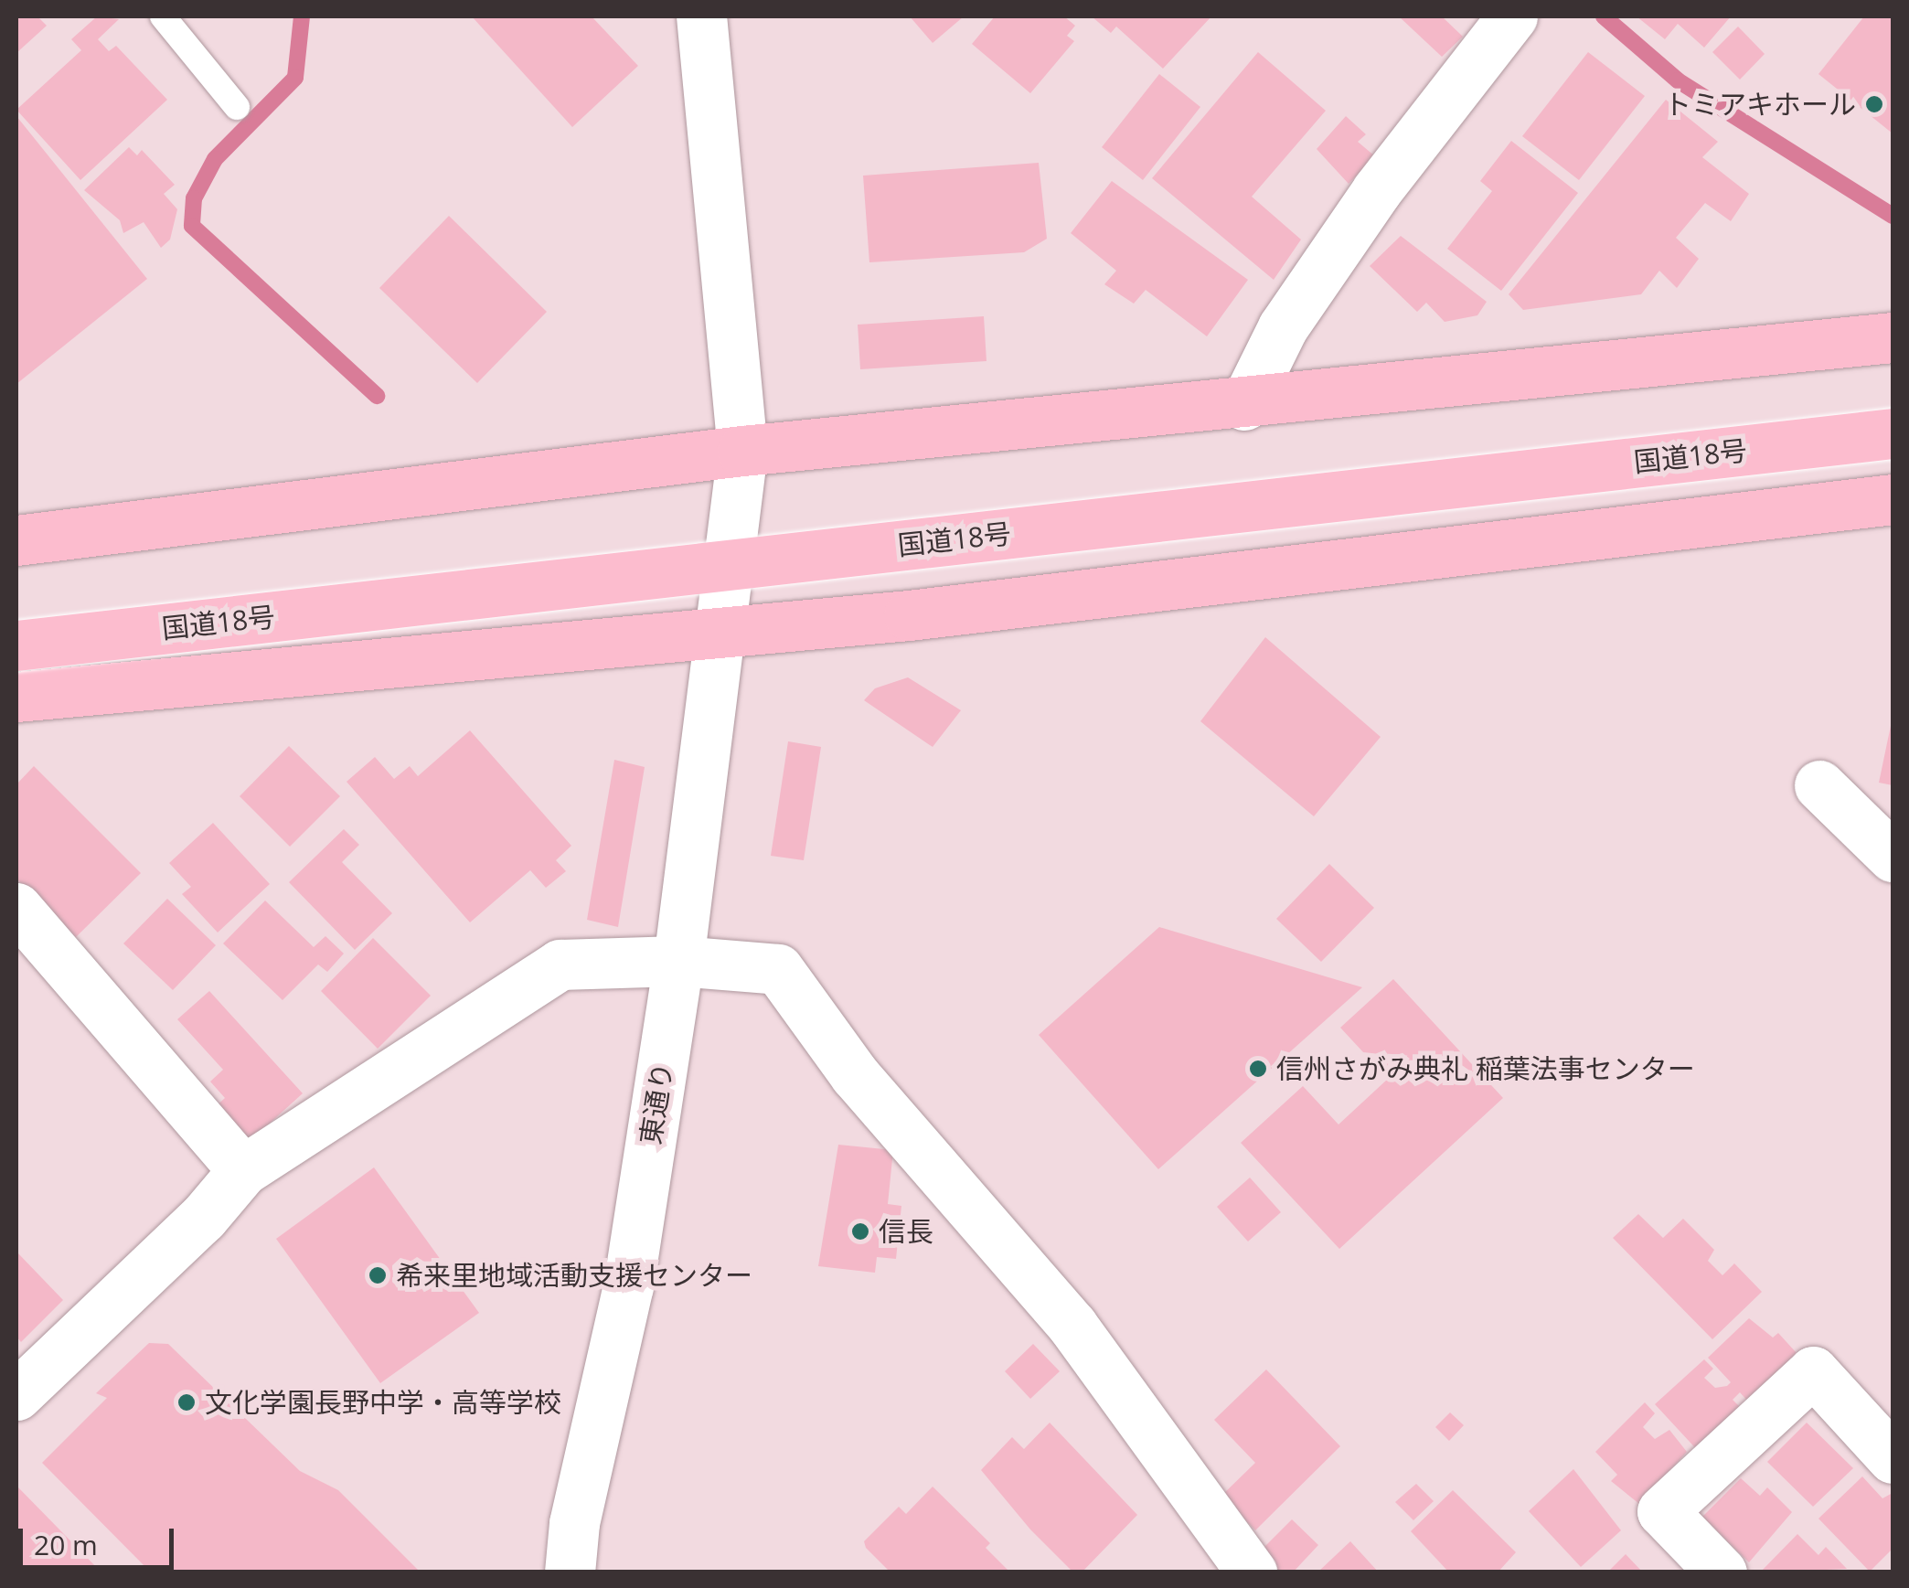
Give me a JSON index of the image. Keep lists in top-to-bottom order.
{
  "streets": {
    "highway": ["国道18号"],
    "street": ["東通り"]
  },
  "places": [
    "トミアキホール",
    "信州さがみ典礼 稲葉法事センター",
    "信長",
    "希来里地域活動支援センター",
    "文化学園長野中学・高等学校"
  ],
  "scale_bar": "20 m"
}
